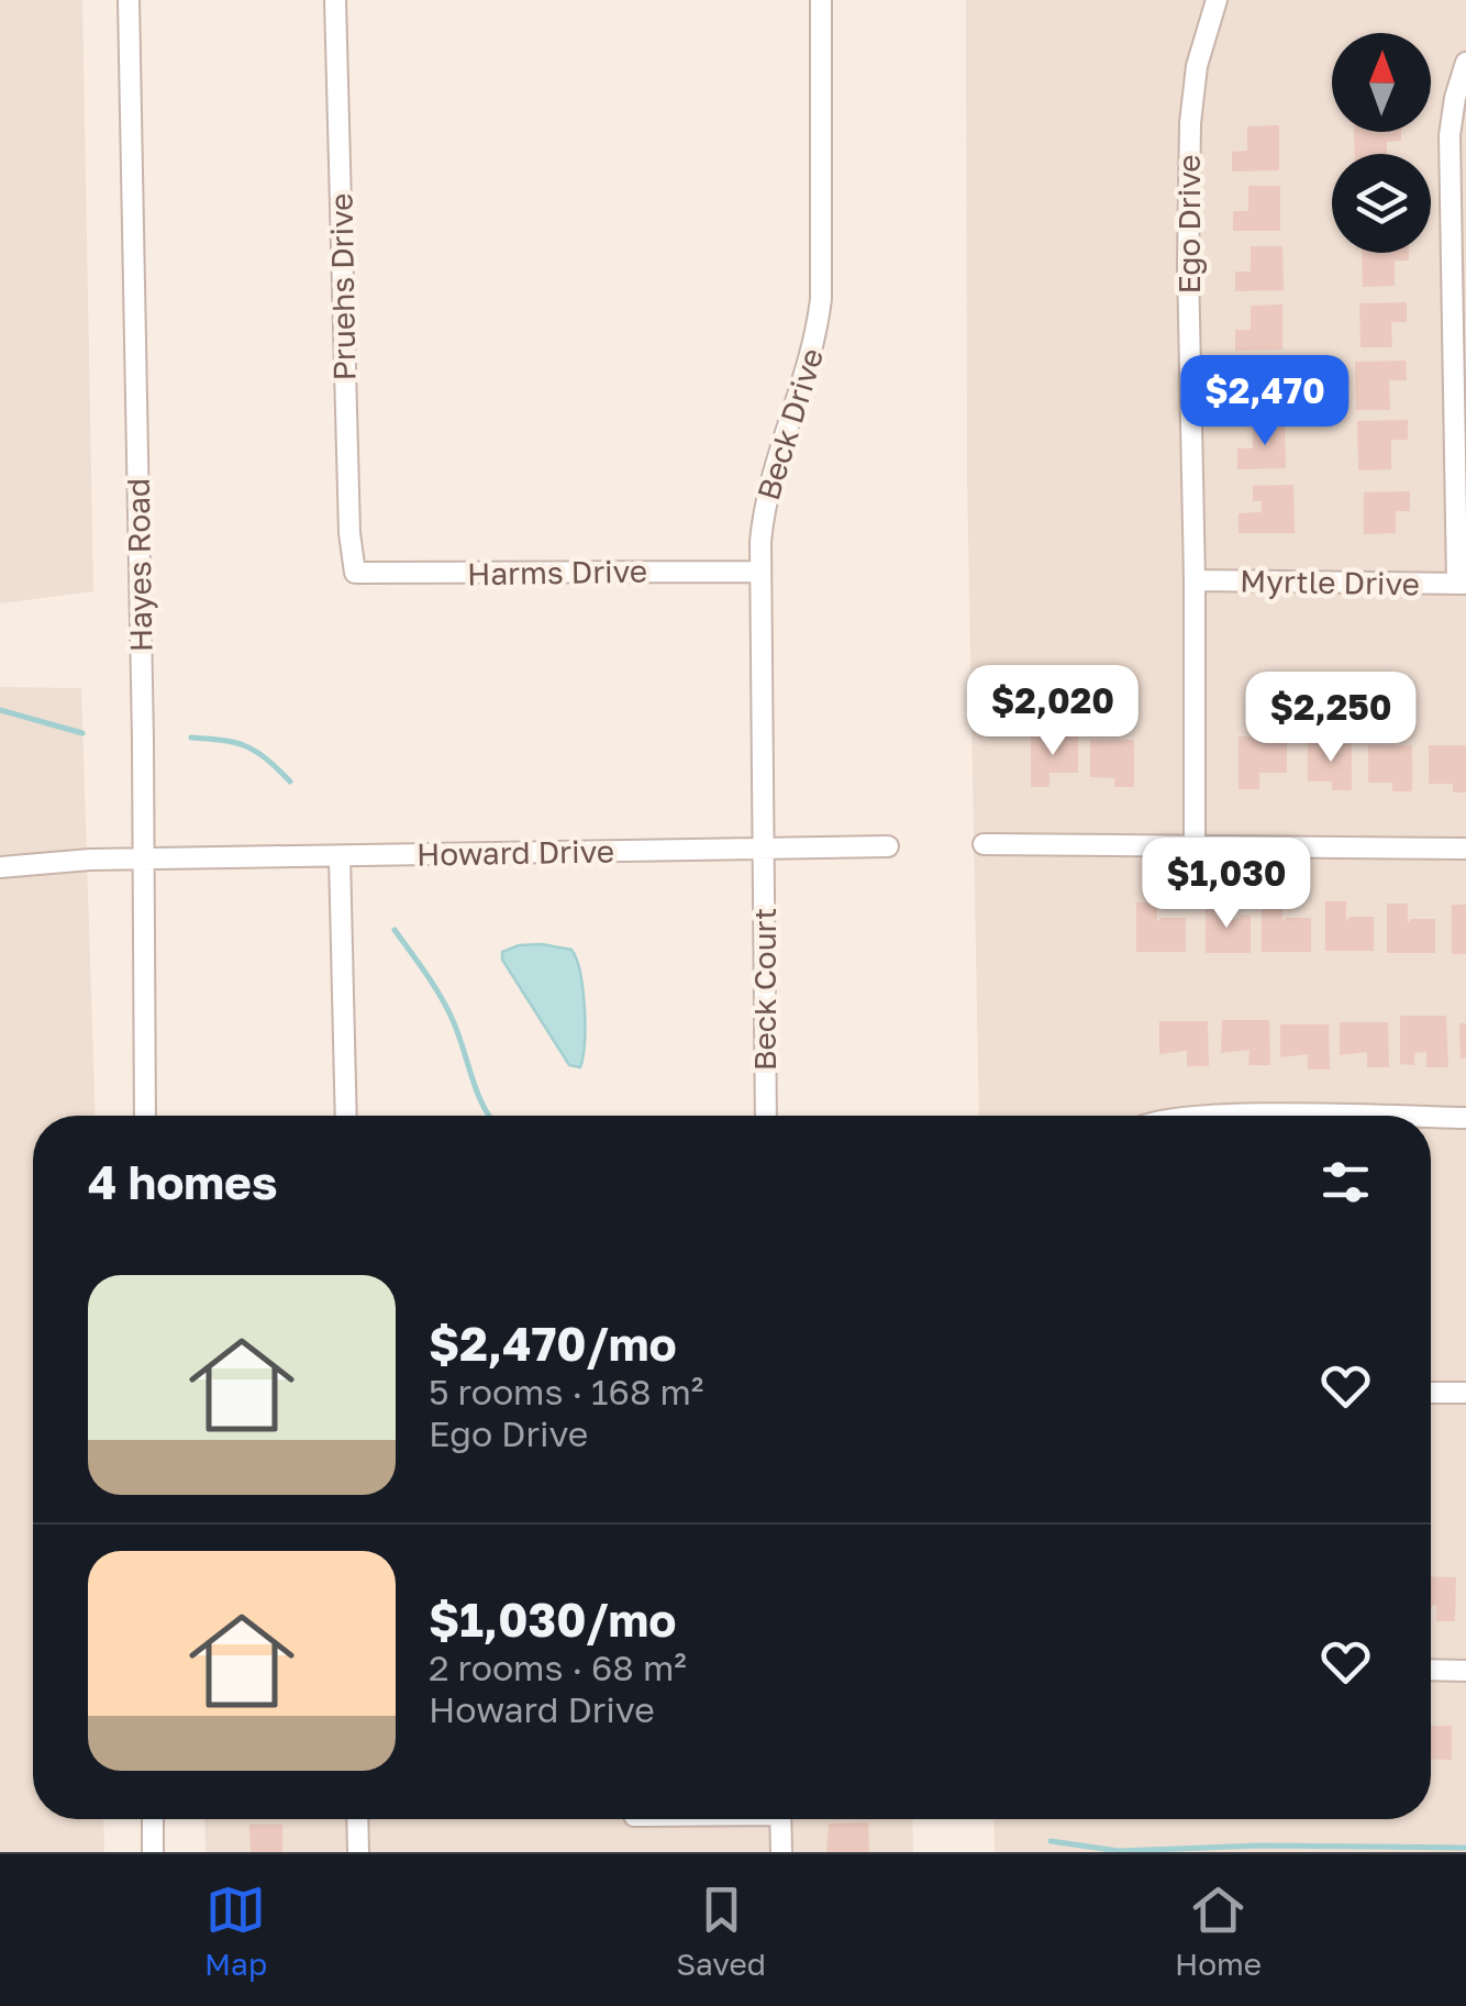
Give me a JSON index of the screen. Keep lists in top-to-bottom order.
{
  "streets": {
    "street": [
      "Ego Drive",
      "Pruehs Drive",
      "Beck Drive",
      "Hayes Road",
      "Harms Drive",
      "Myrtle Drive",
      "Howard Drive",
      "Beck Court"
    ]
  },
  "crossings": [
    ["Ego Drive", "Myrtle Drive"],
    ["Pruehs Drive", "Harms Drive"],
    ["Beck Drive", "Harms Drive"],
    ["Beck Drive", "Howard Drive"],
    ["Beck Drive", "Beck Court"],
    ["Hayes Road", "Howard Drive"],
    ["Howard Drive", "Beck Court"]
  ],
  "north": "top",
  "page": {
    "price": [
      "$2,470",
      "$2,020",
      "$2,250",
      "$1,030"
    ],
    "heading": "4 homes",
    "list": [
      {
        "name": "$2,470/mo",
        "note": "5 rooms · 168 m² · Ego Drive"
      },
      {
        "name": "$1,030/mo",
        "note": "2 rooms · 68 m² · Howard Drive"
      }
    ],
    "tabs": ["Map", "Saved", "Home"]
  }
}
